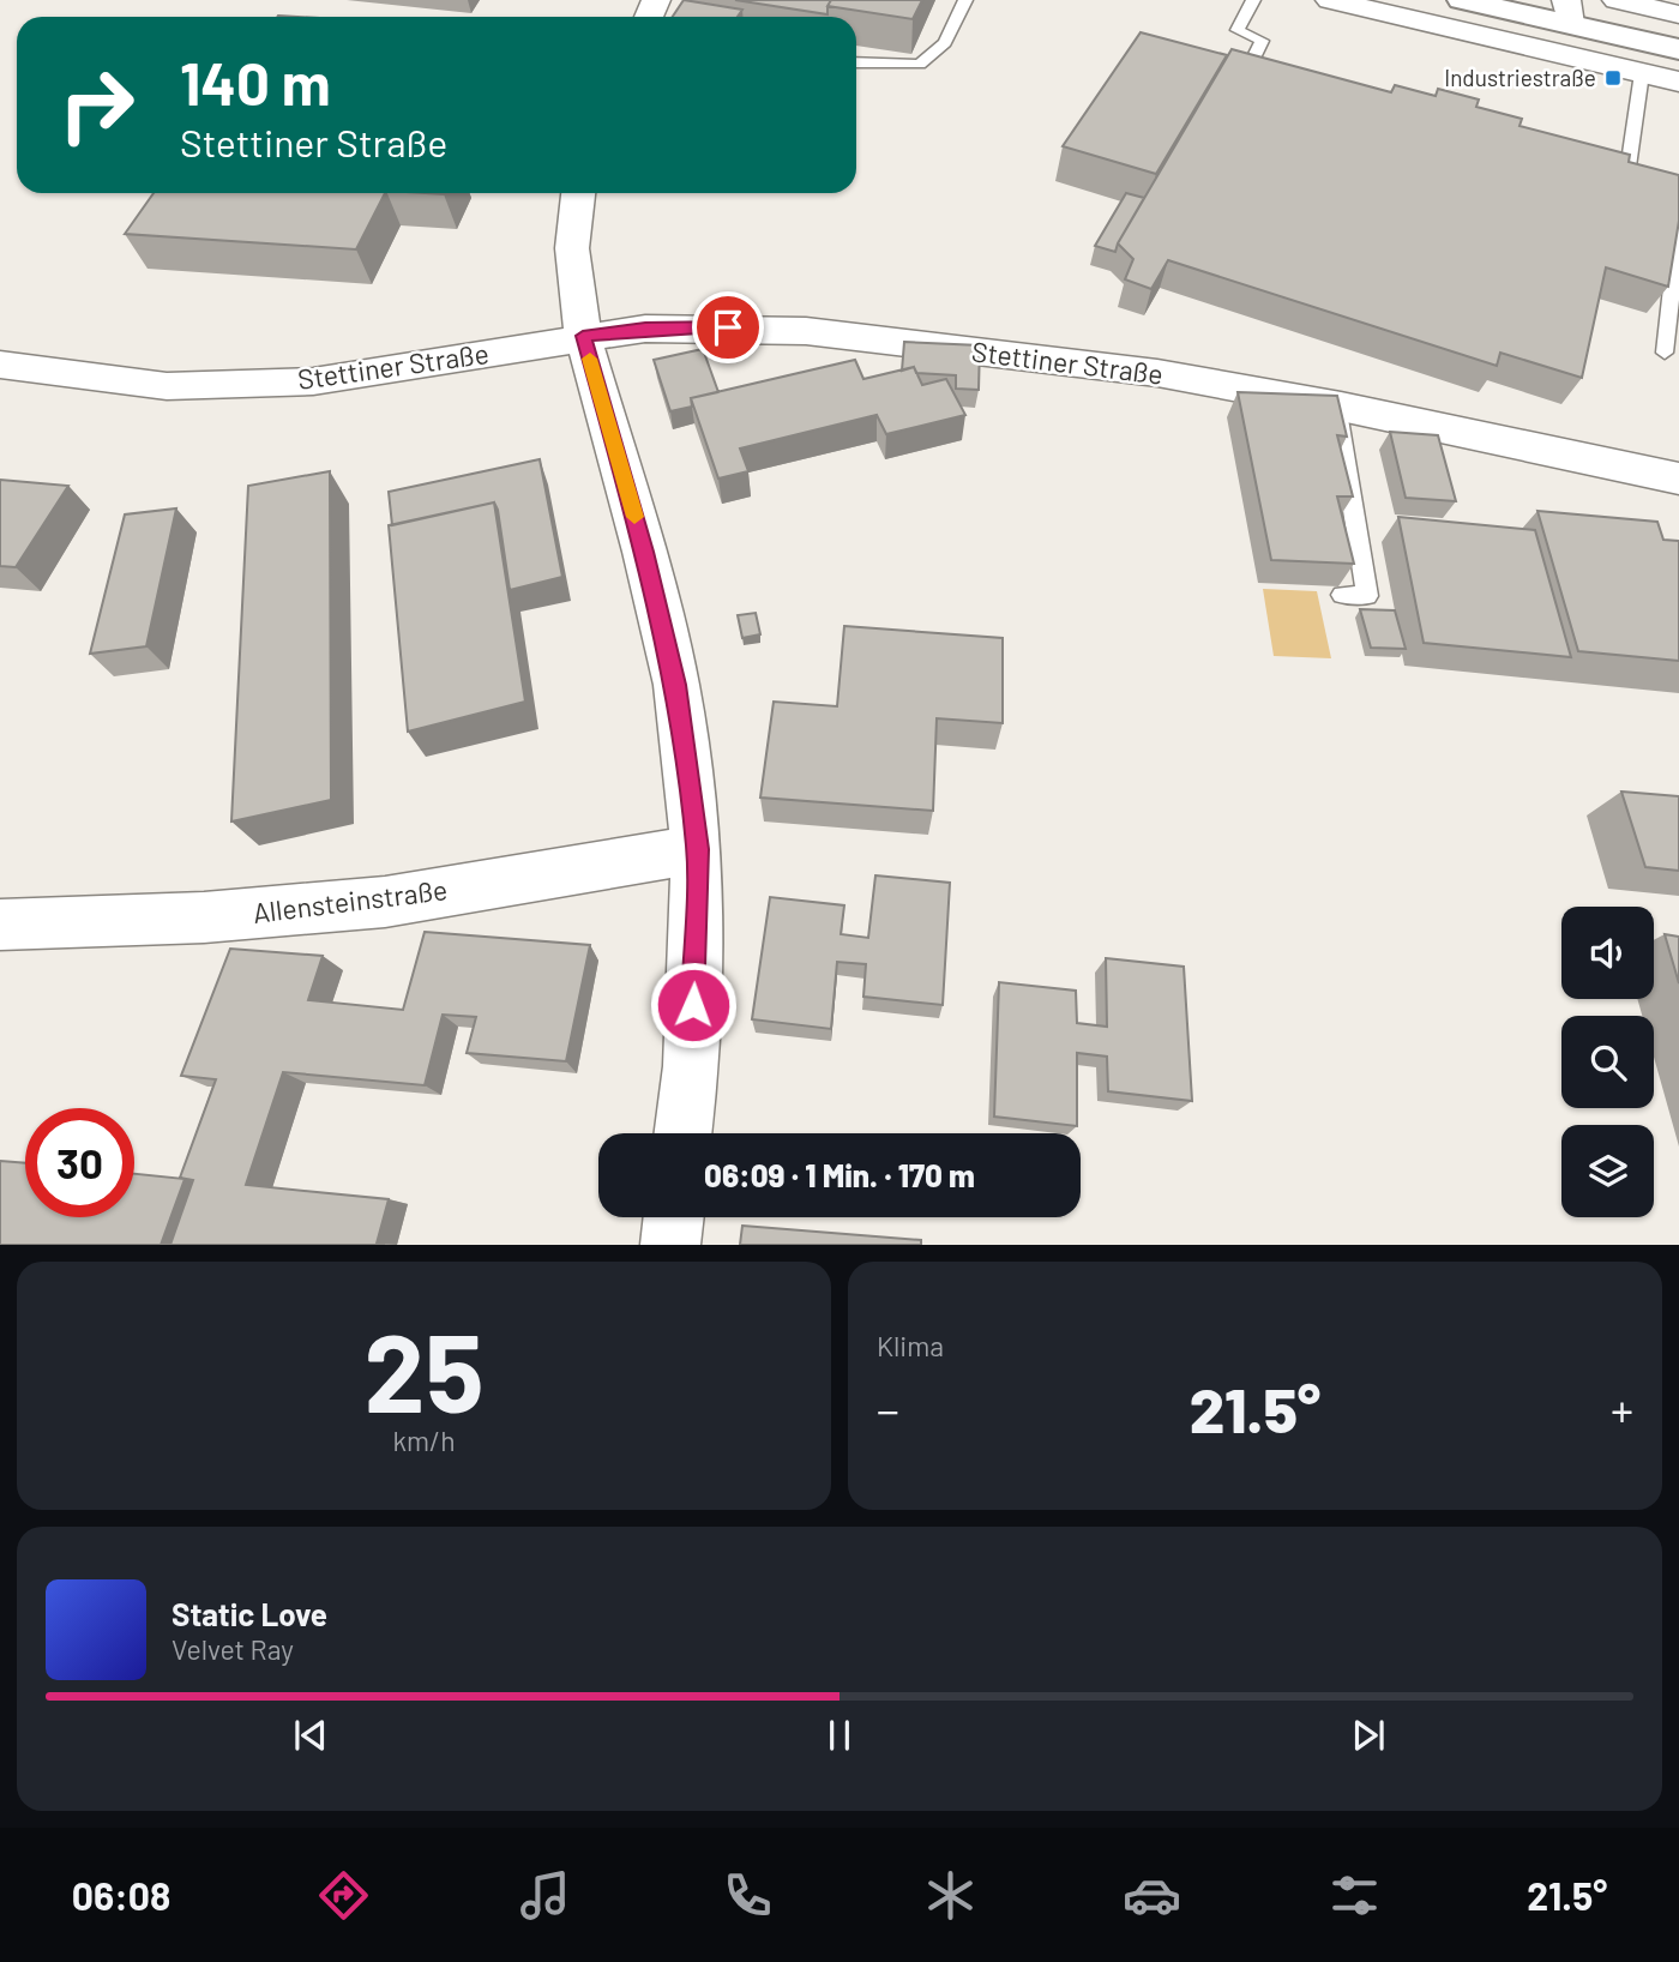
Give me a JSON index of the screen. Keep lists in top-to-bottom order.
{
  "streets": {
    "street": ["Stettiner Straße", "Allensteinstraße"]
  },
  "places": {
    "transit": ["Industriestraße"]
  },
  "page": {
    "turn": ["140 m", "Stettiner Straße"],
    "limit": "30",
    "trip": "06:09 · 1 Min. · 170 m",
    "tile": [
      ["25", "km/h"],
      "Klima"
    ],
    "heat": ["−", "21.5°", "+"],
    "song": ["Static Love", "Velvet Ray"],
    "tabs": ["06:08", "21.5°"]
  }
}
